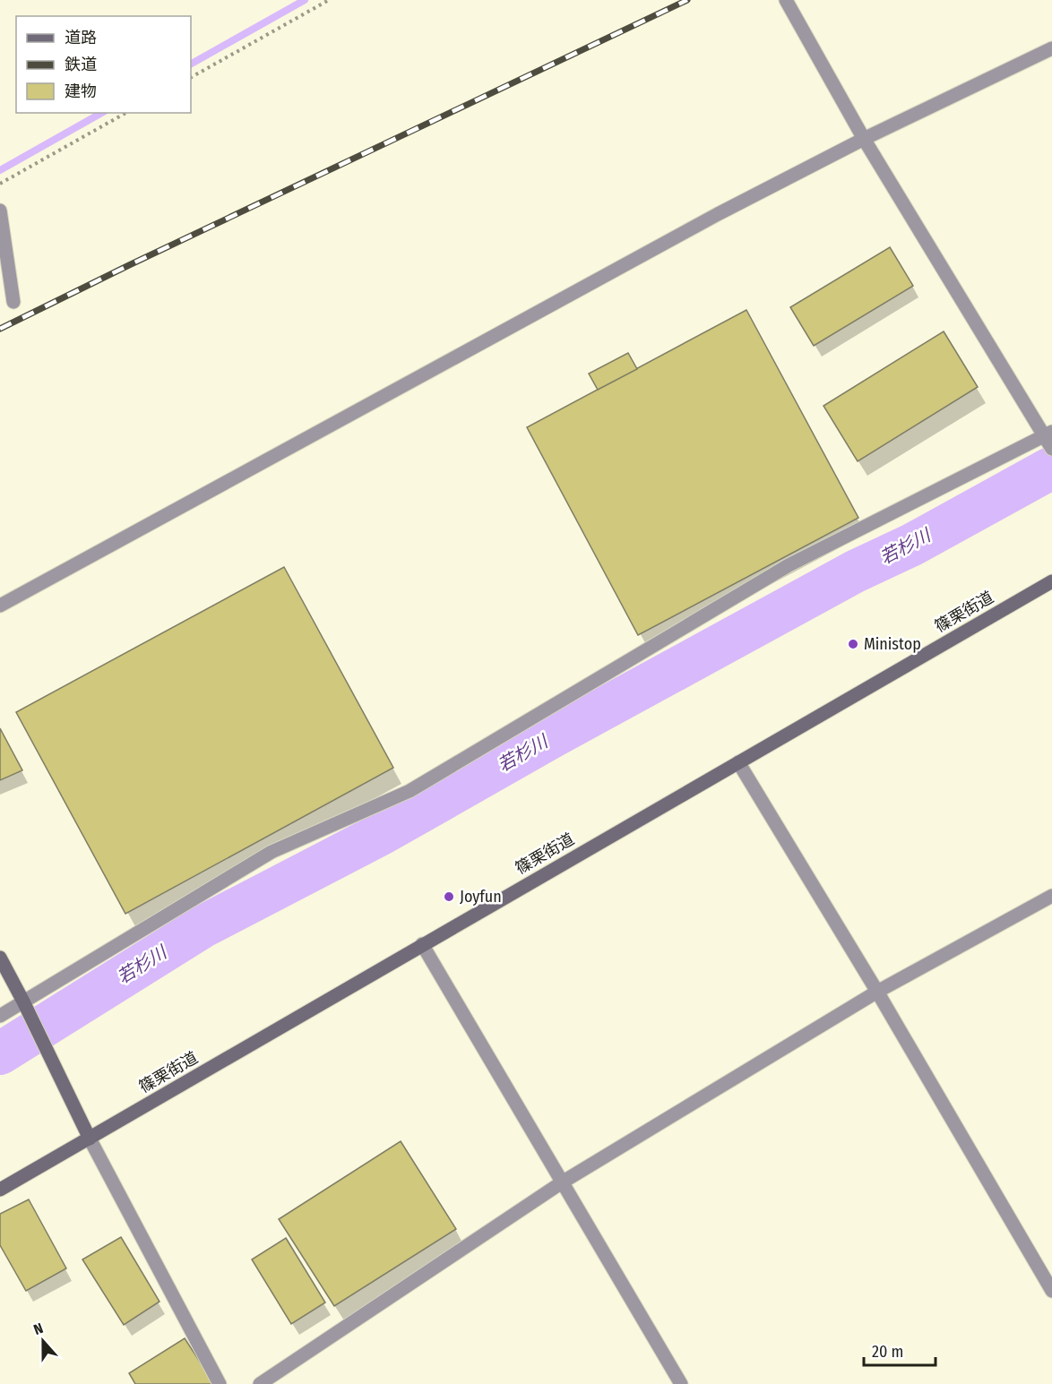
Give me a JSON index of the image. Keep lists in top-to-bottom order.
{
  "streets": {
    "main road": ["篠栗街道"]
  },
  "water": ["若杉川"],
  "places": ["Ministop", "Joyfun"],
  "legend": ["道路", "鉄道", "建物"],
  "scale_bar": "20 m",
  "north": "top"
}
